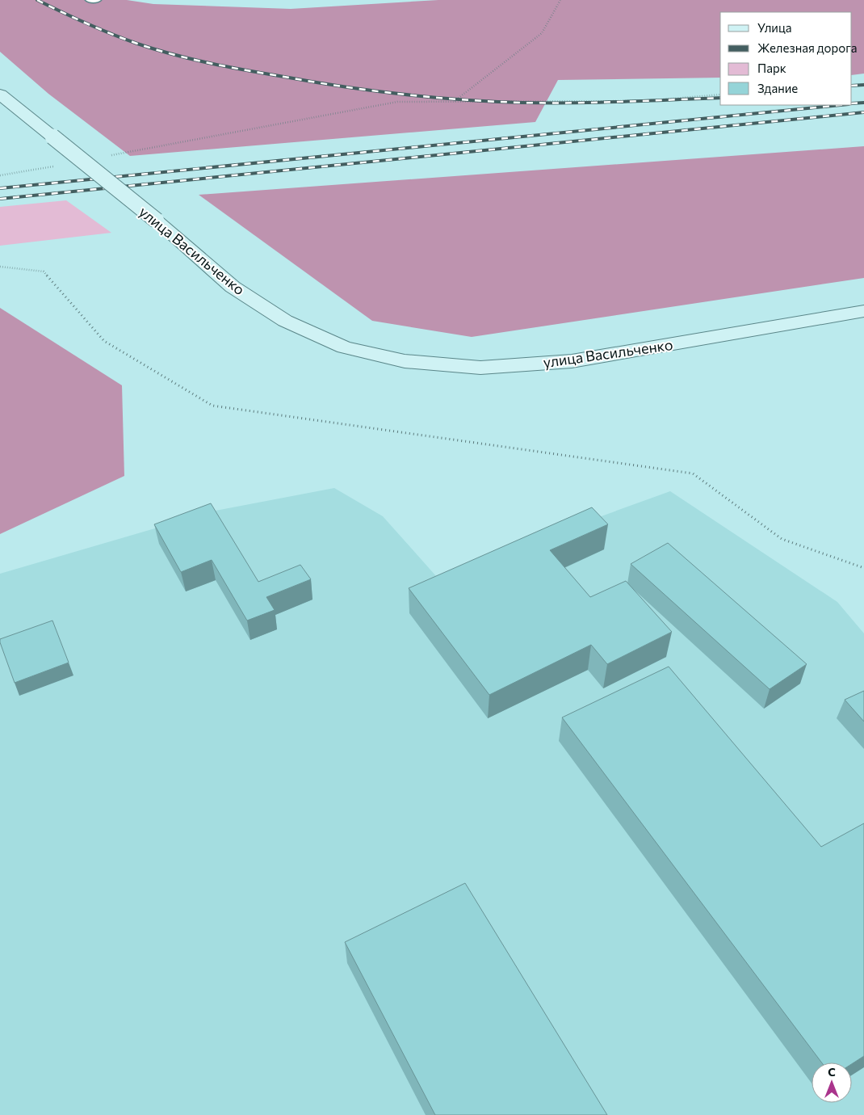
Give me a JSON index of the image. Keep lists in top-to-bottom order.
{
  "streets": {
    "main road": ["улица Васильченко"]
  },
  "legend": [
    "Улица",
    "Железная дорога",
    "Парк",
    "Здание"
  ],
  "north": "top"
}
